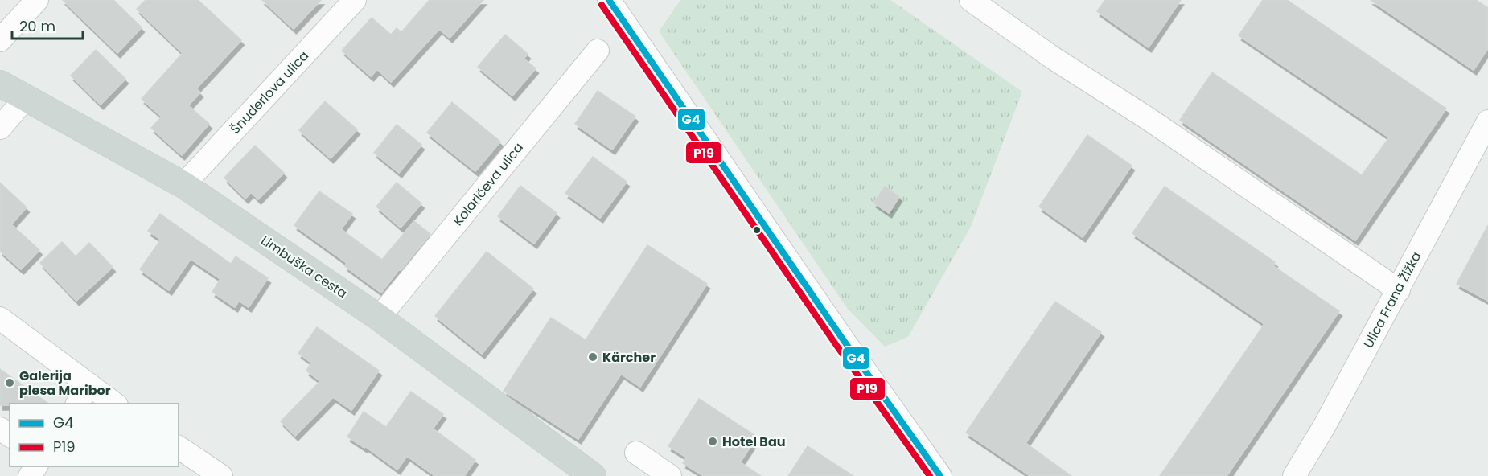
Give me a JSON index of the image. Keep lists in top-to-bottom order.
{
  "streets": {
    "main road": ["Limbuška cesta"],
    "street": ["Šnuderlova ulica", "Kolaričeva ulica", "Ulica Frana Žižka"]
  },
  "crossings": [
    ["Šnuderlova ulica", "Limbuška cesta"],
    ["Kolaričeva ulica", "Limbuška cesta"]
  ],
  "places": ["Kärcher", "Galerija plesa Maribor", "Hotel Bau"],
  "lines": ["transit line G4", "transit line P19"],
  "legend": ["G4", "P19"],
  "scale_bar": "20 m"
}
